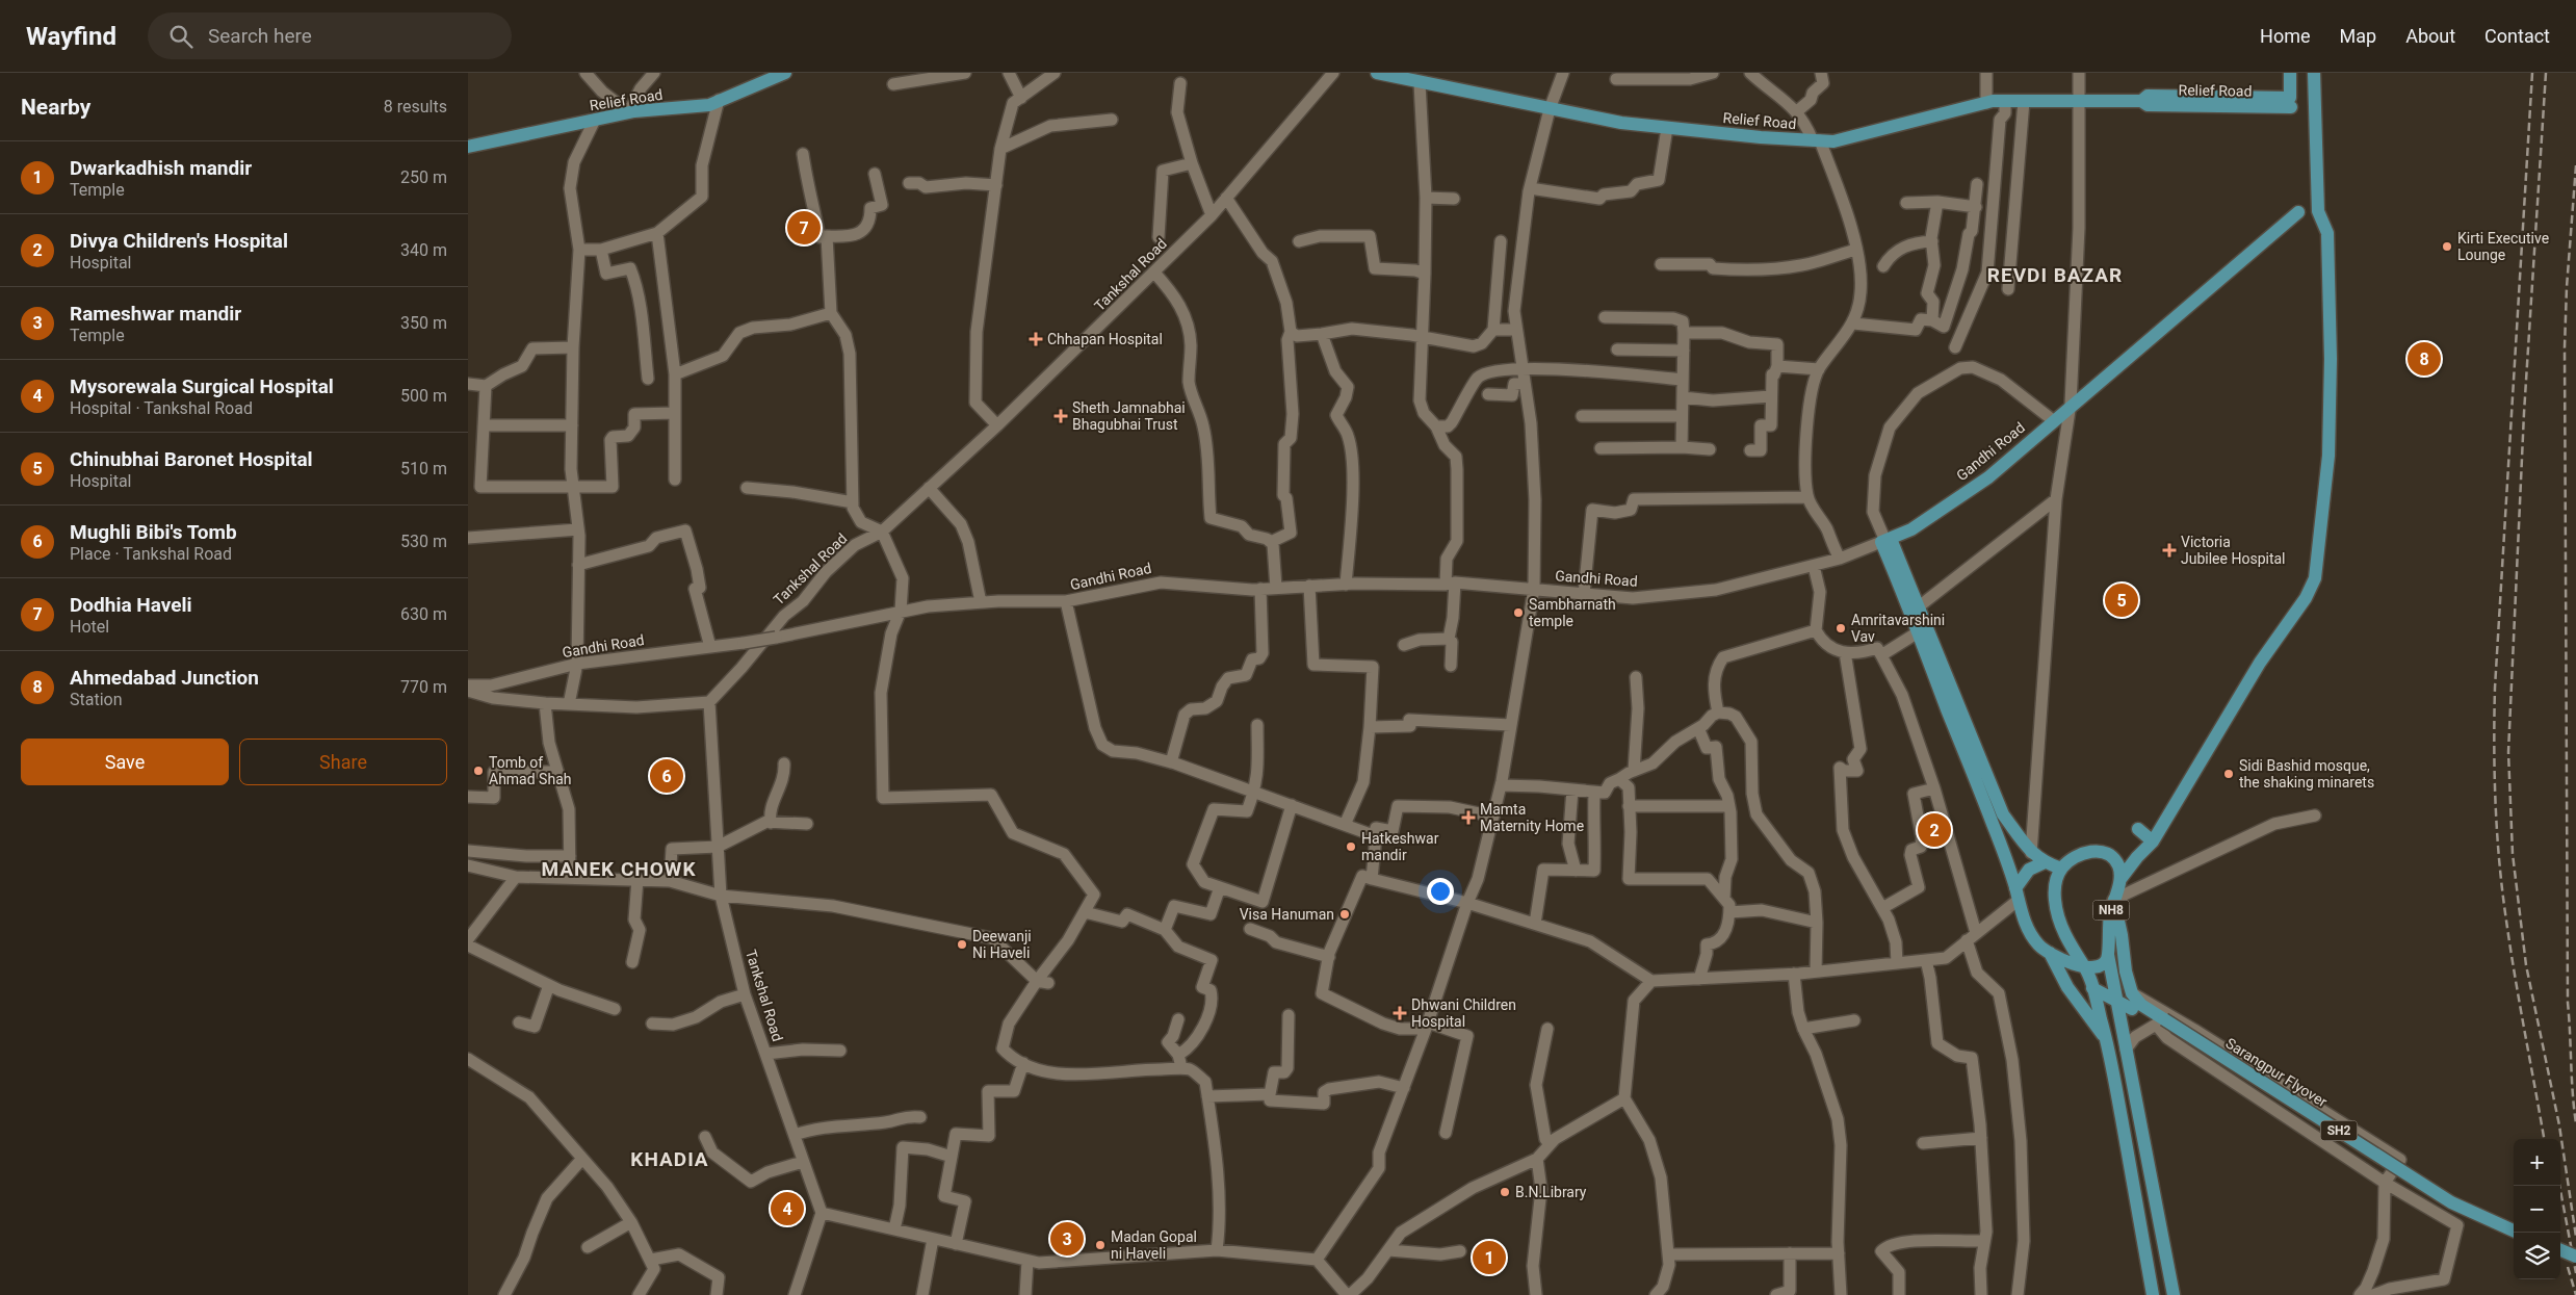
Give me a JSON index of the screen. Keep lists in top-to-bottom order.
{
  "streets": {
    "main road": [
      "Relief Road",
      "Gandhi Road",
      "NH8",
      "Sarangpur Flyover",
      "SH2"
    ],
    "street": ["Tankshal Road"]
  },
  "districts": ["REVDI BAZAR", "MANEK CHOWK", "KHADIA"],
  "places": {
    "other": [
      "Kirti Executive Lounge",
      "Sambharnath temple",
      "Amritavarshini Vav",
      "Tomb of Ahmad Shah",
      "Sidi Bashid mosque, the shaking minarets",
      "Hatkeshwar mandir",
      "Visa Hanuman",
      "Deewanji Ni Haveli",
      "B.N.Library",
      "Madan Gopal ni Haveli"
    ],
    "health": [
      "Chhapan Hospital",
      "Sheth Jamnabhai Bhagubhai Trust",
      "Victoria Jubilee Hospital",
      "Mamta Maternity Home",
      "Dhwani Children Hospital"
    ]
  },
  "page": {
    "header": "Wayfind",
    "search": "Search here",
    "nav": [
      "Home",
      "Map",
      "About",
      "Contact"
    ],
    "heading": ["Nearby", "8 results"],
    "list": [
      {
        "mark": "1",
        "name": "Dwarkadhish mandir",
        "note": "Temple",
        "value": "250 m"
      },
      {
        "mark": "2",
        "name": "Divya Children's Hospital",
        "note": "Hospital",
        "value": "340 m"
      },
      {
        "mark": "3",
        "name": "Rameshwar mandir",
        "note": "Temple",
        "value": "350 m"
      },
      {
        "mark": "4",
        "name": "Mysorewala Surgical Hospital",
        "note": "Hospital · Tankshal Road",
        "value": "500 m"
      },
      {
        "mark": "5",
        "name": "Chinubhai Baronet Hospital",
        "note": "Hospital",
        "value": "510 m"
      },
      {
        "mark": "6",
        "name": "Mughli Bibi's Tomb",
        "note": "Place · Tankshal Road",
        "value": "530 m"
      },
      {
        "mark": "7",
        "name": "Dodhia Haveli",
        "note": "Hotel",
        "value": "630 m"
      },
      {
        "mark": "8",
        "name": "Ahmedabad Junction",
        "note": "Station",
        "value": "770 m"
      }
    ],
    "pins": [
      "7",
      "8",
      "5",
      "6",
      "2",
      "4",
      "3",
      "1"
    ],
    "buttons": ["Save", "Share"],
    "map_buttons": ["+", "−"]
  }
}
